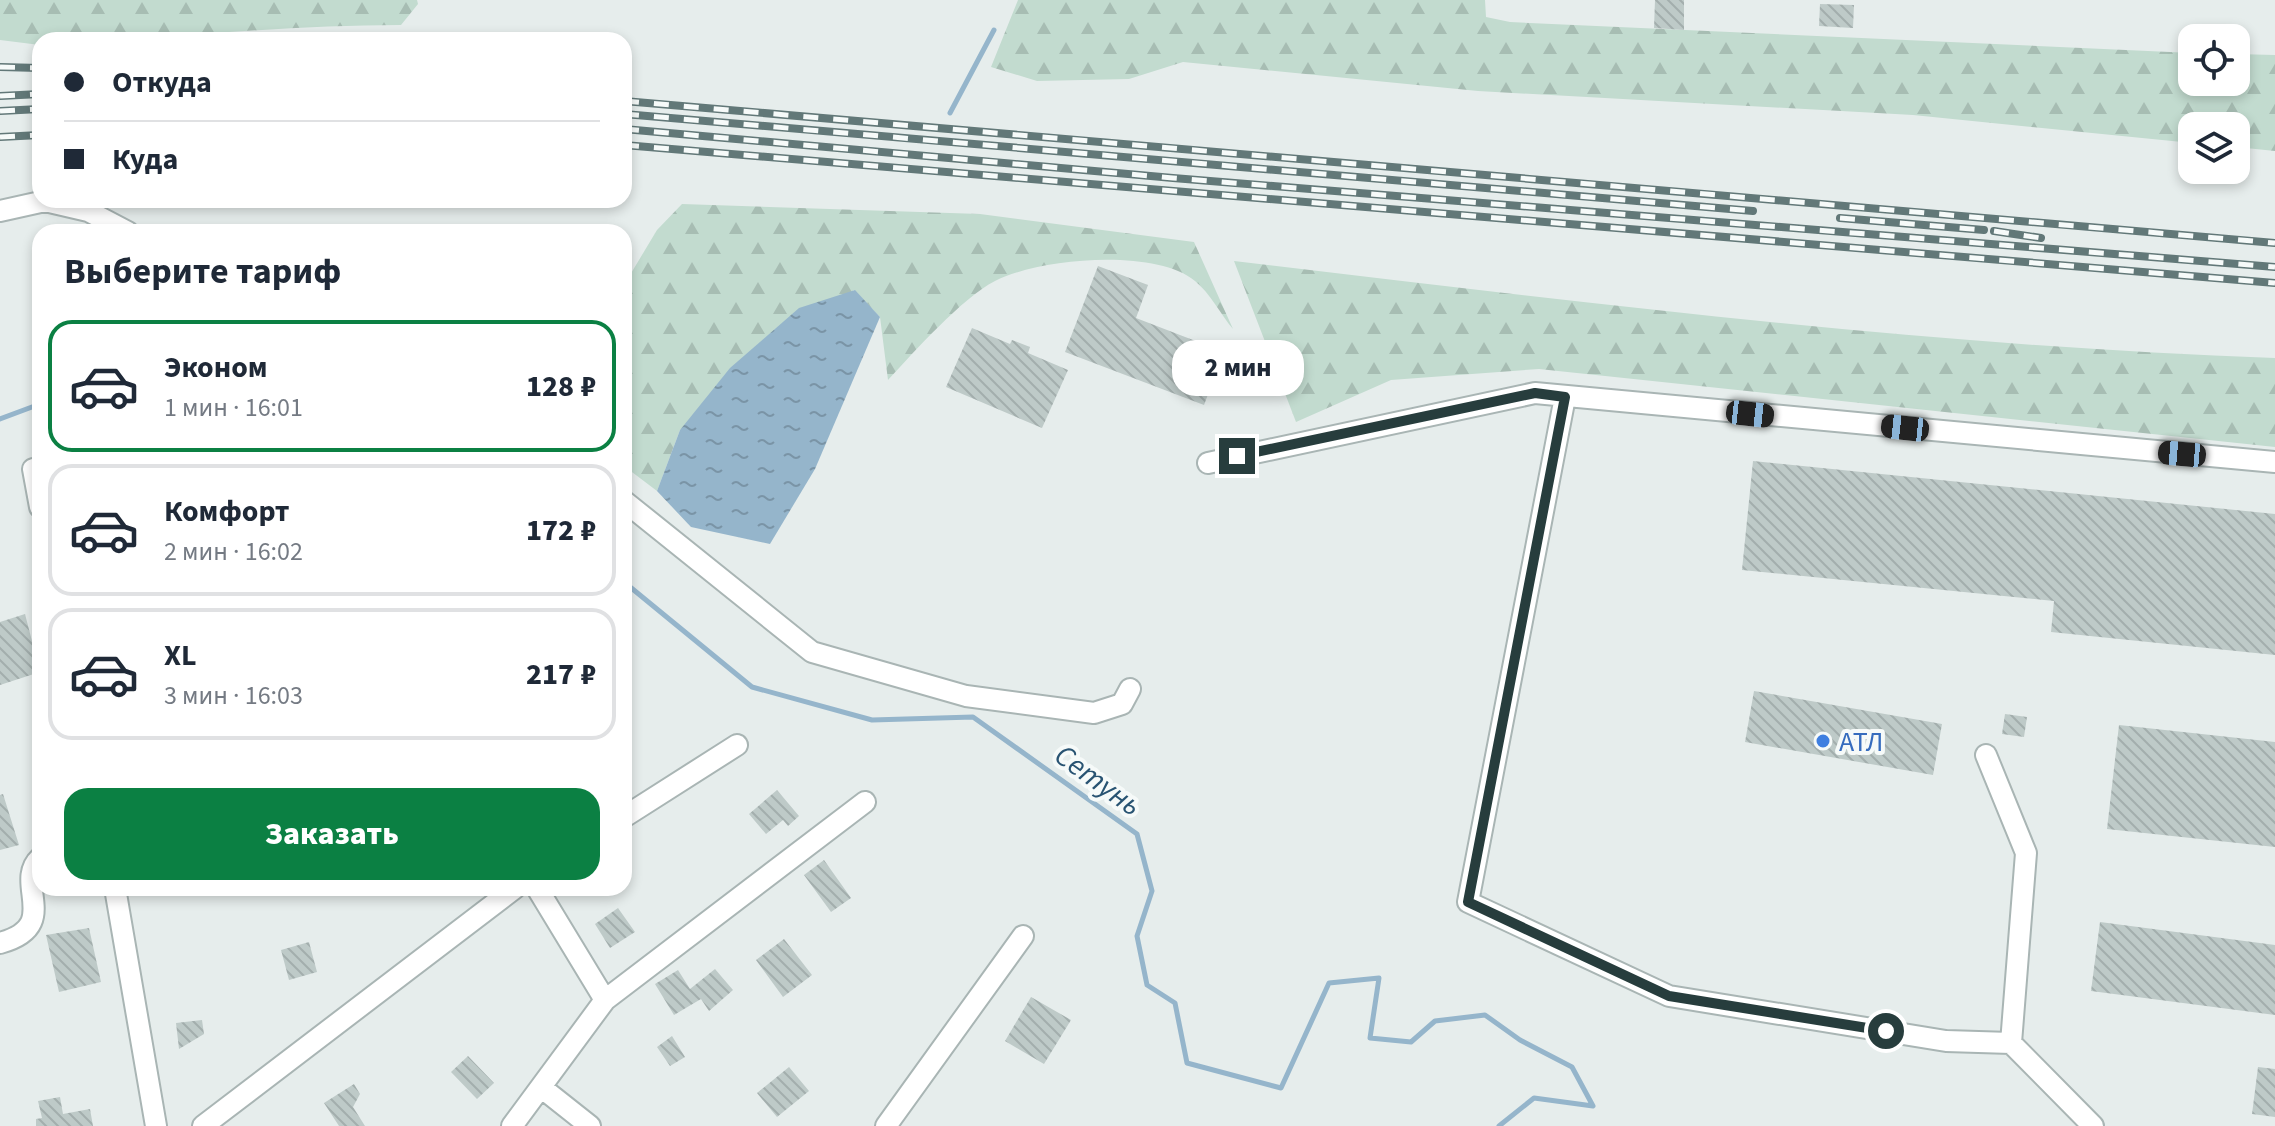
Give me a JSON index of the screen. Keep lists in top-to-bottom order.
{
  "water": ["Сетунь"],
  "places": ["АТЛ"],
  "page": {
    "banner": ["Откуда", "Куда"],
    "heading": "Выберите тариф",
    "list": [
      {
        "name": "Эконом",
        "note": "1 мин · 16:01",
        "value": "128 ₽"
      },
      {
        "name": "Комфорт",
        "note": "2 мин · 16:02",
        "value": "172 ₽"
      },
      {
        "name": "XL",
        "note": "3 мин · 16:03",
        "value": "217 ₽"
      }
    ],
    "bubble": "2 мин",
    "buttons": "Заказать"
  }
}
